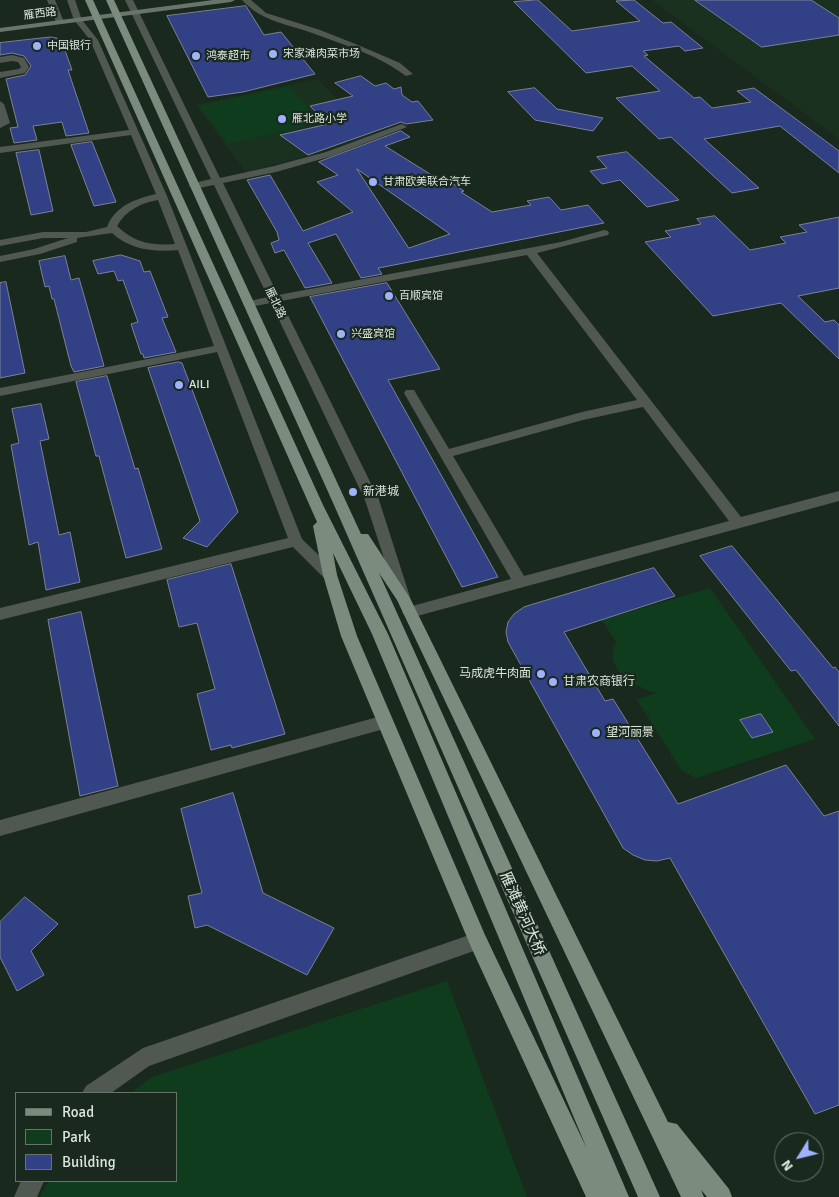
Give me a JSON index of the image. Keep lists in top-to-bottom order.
{
  "streets": {
    "main road": ["雁西路", "雁北路", "雁滩黄河大桥"]
  },
  "crossings": [
    ["雁西路", "雁北路"]
  ],
  "places": [
    "中国银行",
    "宋家滩肉菜市场",
    "鸿泰超市",
    "雁北路小学",
    "甘肃欧美联合汽车",
    "百顺宾馆",
    "兴盛宾馆",
    "AILI",
    "新港城",
    "马成虎牛肉面",
    "甘肃农商银行",
    "望河丽景"
  ],
  "legend": ["Road", "Park", "Building"],
  "north": "bottom left"
}
